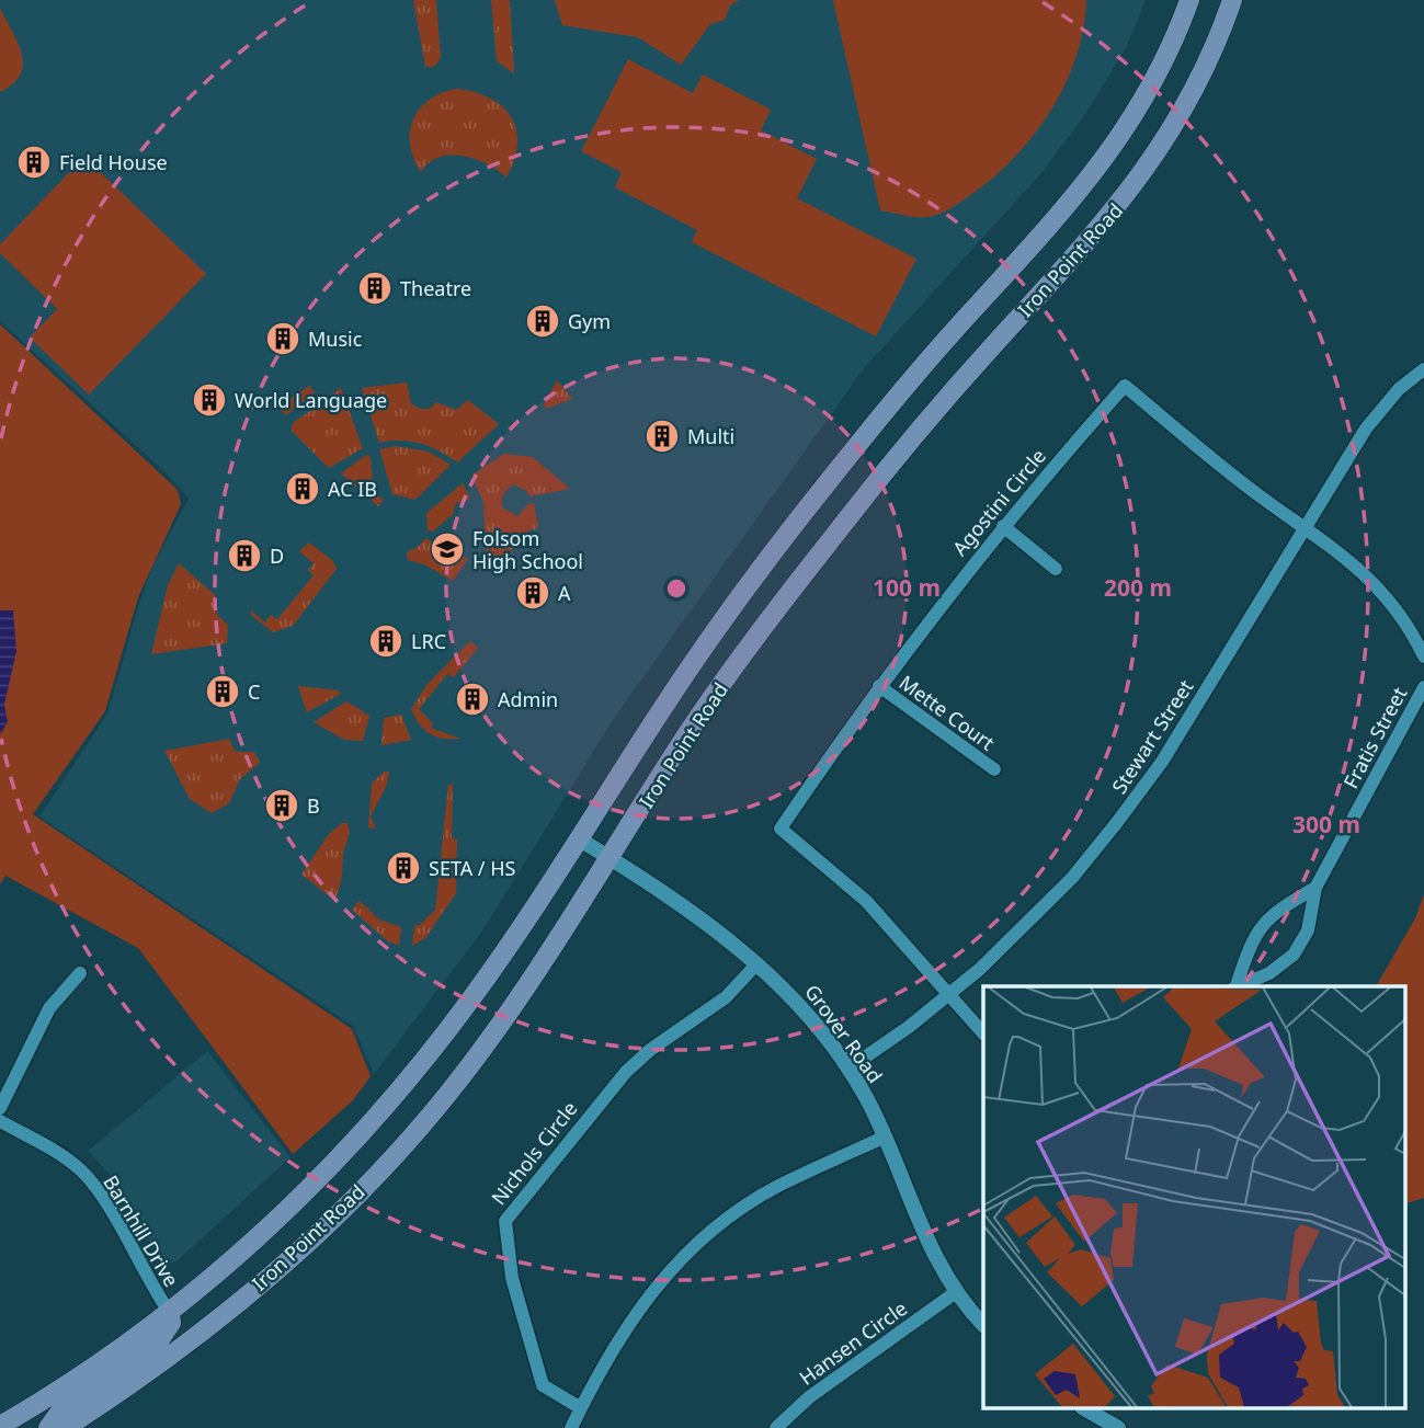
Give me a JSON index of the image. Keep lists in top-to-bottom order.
{
  "streets": {
    "main road": ["Iron Point Road"],
    "street": [
      "Agostini Circle",
      "Mette Court",
      "Stewart Street",
      "Fratis Street",
      "Grover Road",
      "Nichols Circle",
      "Barnhill Drive",
      "Hansen Circle"
    ]
  },
  "crossings": [
    ["Iron Point Road", "Grover Road"],
    ["Iron Point Road", "Barnhill Drive"],
    ["Agostini Circle", "Mette Court"],
    ["Agostini Circle", "Stewart Street"],
    ["Stewart Street", "Grover Road"],
    ["Grover Road", "Nichols Circle"],
    ["Grover Road", "Hansen Circle"]
  ],
  "places": {
    "building": [
      "Field House",
      "Theatre",
      "Gym",
      "Music",
      "World Language",
      "Multi",
      "AC IB",
      "D",
      "A",
      "LRC",
      "C",
      "Admin",
      "B",
      "SETA / HS"
    ],
    "school or university": ["Folsom High School"]
  },
  "rings": ["100 m", "200 m", "300 m"]
}
